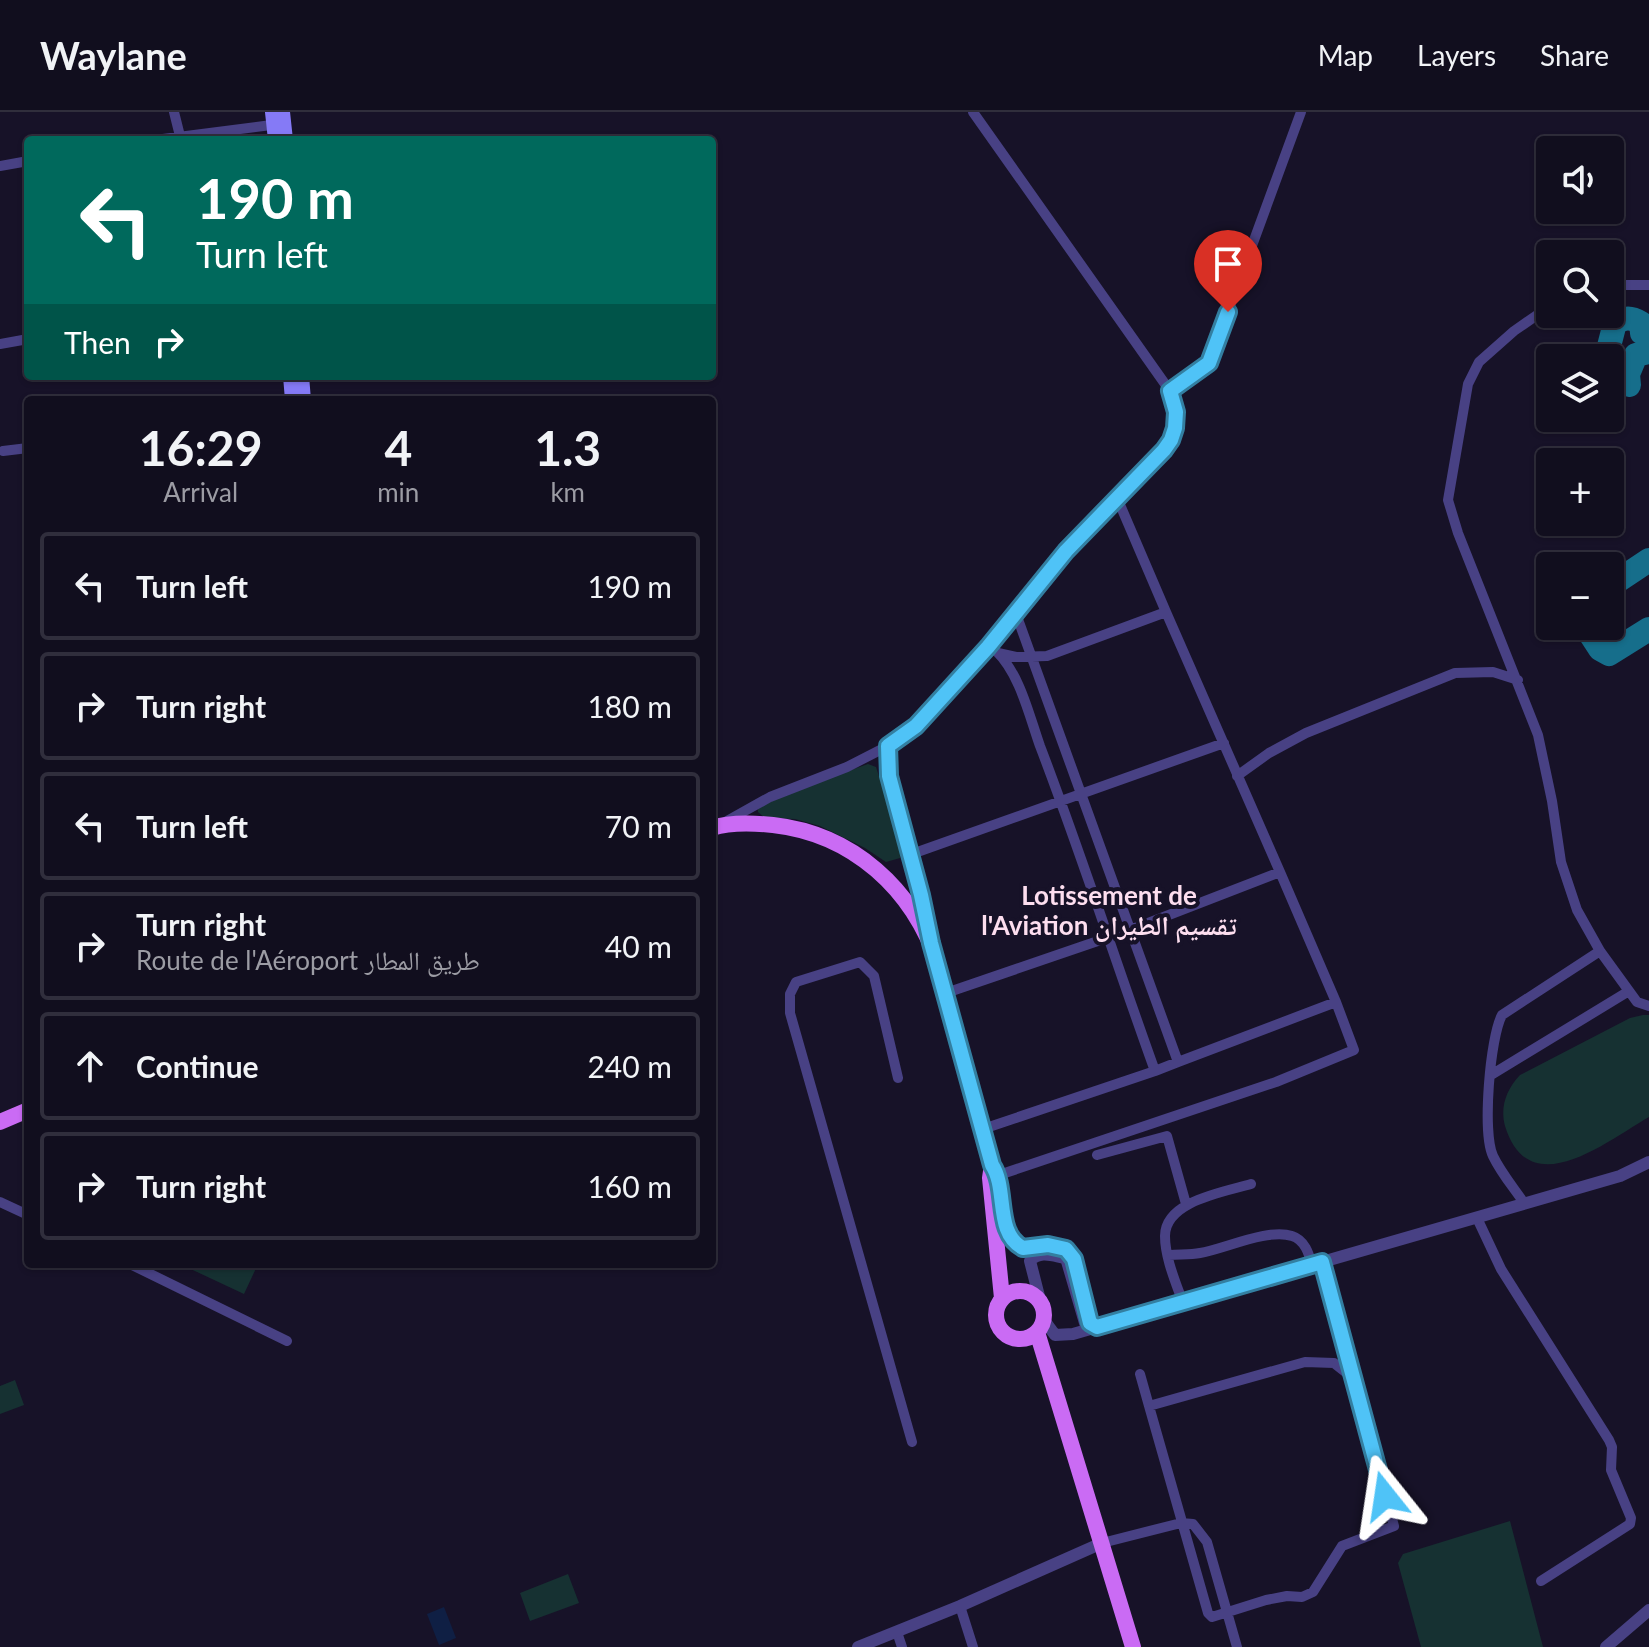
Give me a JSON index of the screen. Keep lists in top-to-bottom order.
{
  "districts": ["Lotissement de l'Aviation تقسيم الطيران"],
  "page": {
    "header": "Waylane",
    "nav": ["Map", "Layers", "Share"],
    "map_buttons": ["+", "−"],
    "turn": ["190 m", "Turn left"],
    "then": "Then",
    "eta": [
      "16:29",
      "Arrival",
      "4",
      "min",
      "1.3",
      "km"
    ],
    "list": [
      {
        "name": "Turn left",
        "value": "190 m"
      },
      {
        "name": "Turn right",
        "value": "180 m"
      },
      {
        "name": "Turn left",
        "value": "70 m"
      },
      {
        "name": "Turn right",
        "note": "Route de l'Aéroport طريق المطار",
        "value": "40 m"
      },
      {
        "name": "Continue",
        "value": "240 m"
      },
      {
        "name": "Turn right",
        "value": "160 m"
      }
    ]
  }
}
